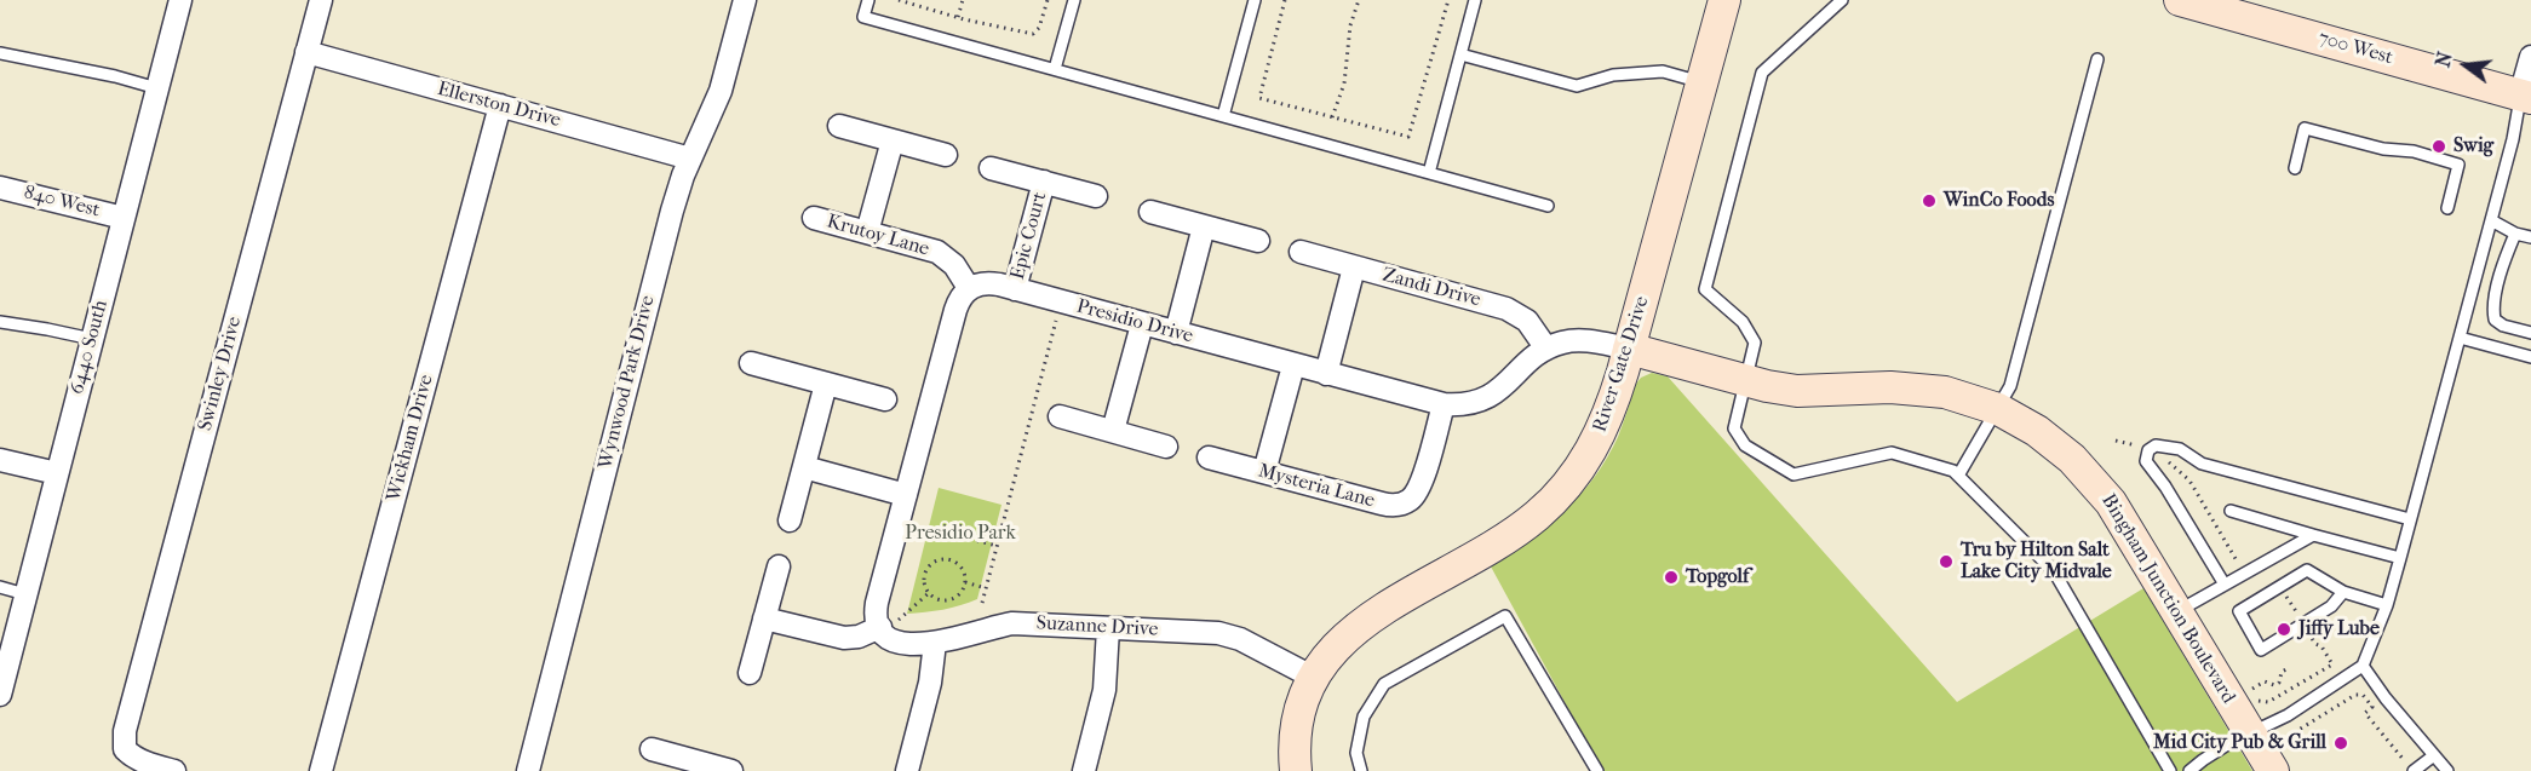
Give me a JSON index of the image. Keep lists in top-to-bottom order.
{
  "streets": {
    "street": [
      "700 West",
      "Ellerston Drive",
      "840 West",
      "Krutoy Lane",
      "Epic Court",
      "Zandi Drive",
      "Presidio Drive",
      "6440 South",
      "River Gate Drive",
      "Swinley Drive",
      "Wynwood Park Drive",
      "Wickham Drive",
      "Mysteria Lane",
      "Bingham Junction Boulevard",
      "Suzanne Drive"
    ]
  },
  "crossings": [
    ["Ellerston Drive", "Swinley Drive"],
    ["Ellerston Drive", "Wynwood Park Drive"],
    ["Ellerston Drive", "Wickham Drive"],
    ["840 West", "6440 South"],
    ["Krutoy Lane", "Presidio Drive"],
    ["Epic Court", "Presidio Drive"],
    ["Zandi Drive", "Presidio Drive"],
    ["Presidio Drive", "River Gate Drive"],
    ["Presidio Drive", "Mysteria Lane"],
    ["Presidio Drive", "Bingham Junction Boulevard"],
    ["River Gate Drive", "Bingham Junction Boulevard"],
    ["River Gate Drive", "Suzanne Drive"]
  ],
  "parks": ["Presidio Park"],
  "places": [
    "Swig",
    "WinCo Foods",
    "Tru by Hilton Salt Lake City Midvale",
    "Topgolf",
    "Jiffy Lube",
    "Mid City Pub & Grill"
  ],
  "north": "left"
}
